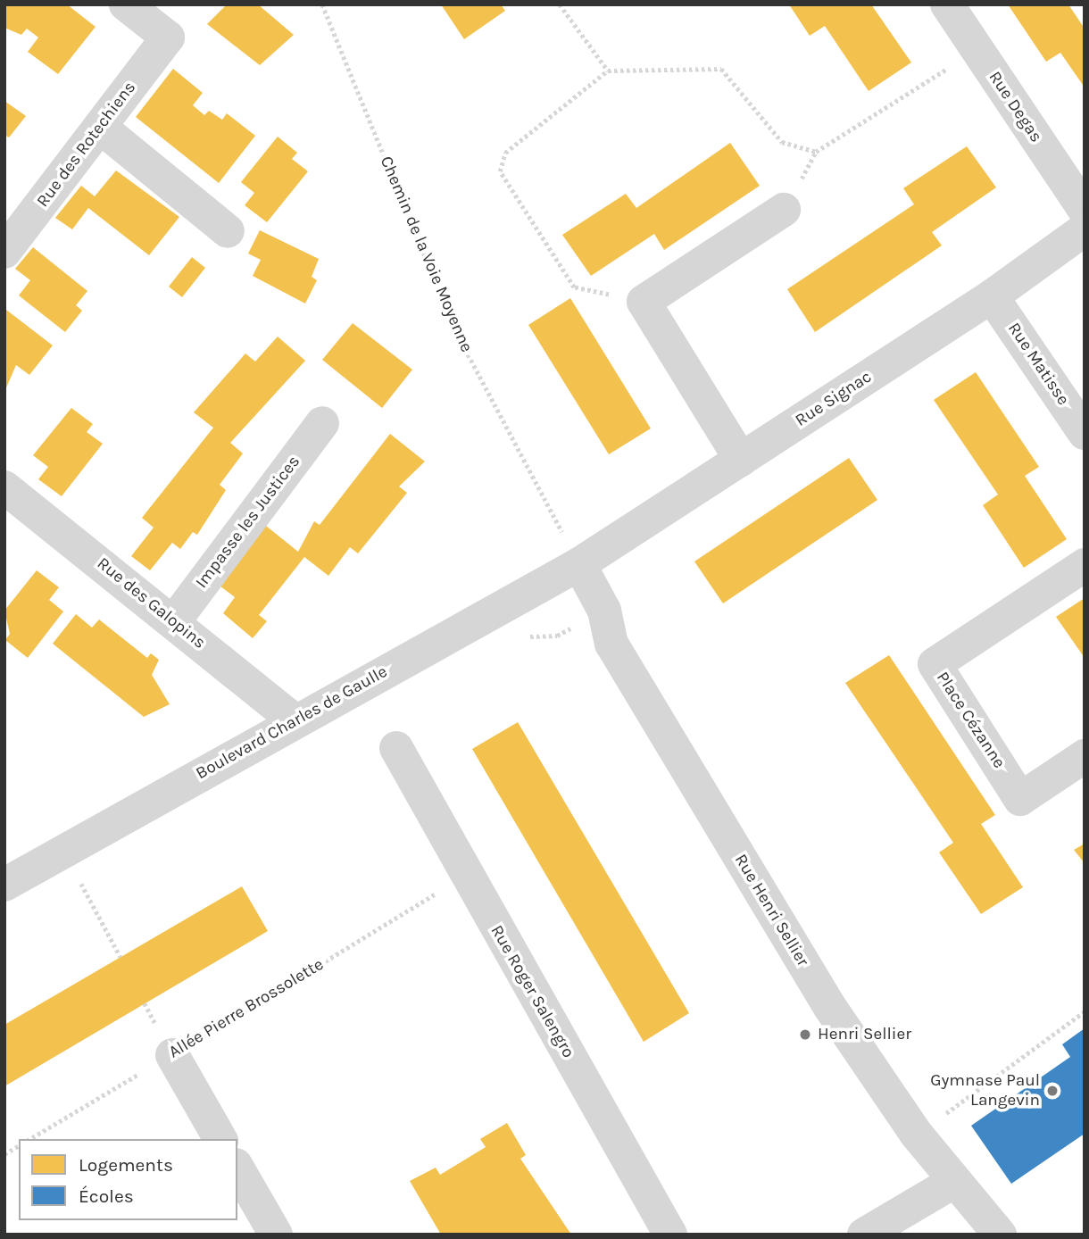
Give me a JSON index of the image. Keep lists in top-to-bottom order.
{
  "streets": {
    "street": [
      "Rue Degas",
      "Rue des Rotechiens",
      "Rue Matisse",
      "Rue Signac",
      "Impasse les Justices",
      "Rue des Galopins",
      "Place Cézanne",
      "Boulevard Charles de Gaulle",
      "Rue Henri Sellier",
      "Rue Roger Salengro"
    ],
    "path": ["Chemin de la Voie Moyenne", "Allée Pierre Brossolette"]
  },
  "crossings": [
    ["Chemin de la Voie Moyenne", "Rue Signac"],
    ["Chemin de la Voie Moyenne", "Boulevard Charles de Gaulle"],
    ["Chemin de la Voie Moyenne", "Rue Henri Sellier"],
    ["Rue Matisse", "Rue Signac"],
    ["Rue Signac", "Boulevard Charles de Gaulle"],
    ["Rue Signac", "Rue Henri Sellier"],
    ["Impasse les Justices", "Rue des Galopins"],
    ["Rue des Galopins", "Boulevard Charles de Gaulle"],
    ["Boulevard Charles de Gaulle", "Rue Henri Sellier"],
    ["Rue Roger Salengro", "Allée Pierre Brossolette"]
  ],
  "places": ["Henri Sellier", "Gymnase Paul Langevin"],
  "legend": ["Logements", "Écoles"]
}
